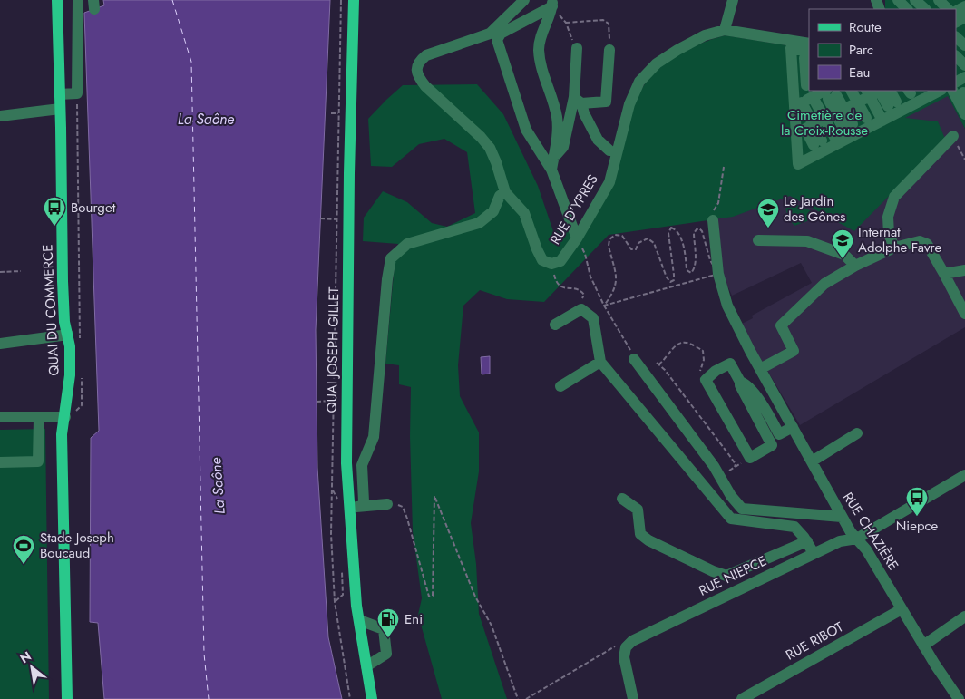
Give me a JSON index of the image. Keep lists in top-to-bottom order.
{
  "streets": {
    "main road": ["QUAI DU COMMERCE", "QUAI JOSEPH GILLET"],
    "street": [
      "RUE D'YPRES",
      "RUE CHAZIÈRE",
      "RUE NIEPCE",
      "RUE RIBOT"
    ]
  },
  "crossings": [
    ["RUE CHAZIÈRE", "RUE NIEPCE"],
    ["RUE CHAZIÈRE", "RUE RIBOT"]
  ],
  "water": ["La Saône"],
  "parks": ["Cimetière de la Croix-Rousse"],
  "places": {
    "bus stop": ["Bourget", "Niepce"],
    "school or university": ["Le Jardin des Gônes", "Internat Adolphe Favre"],
    "sports": ["Stade Joseph Boucaud"],
    "fuel station": ["Eni"]
  },
  "legend": ["Route", "Parc", "Eau"],
  "north": "top left"
}
